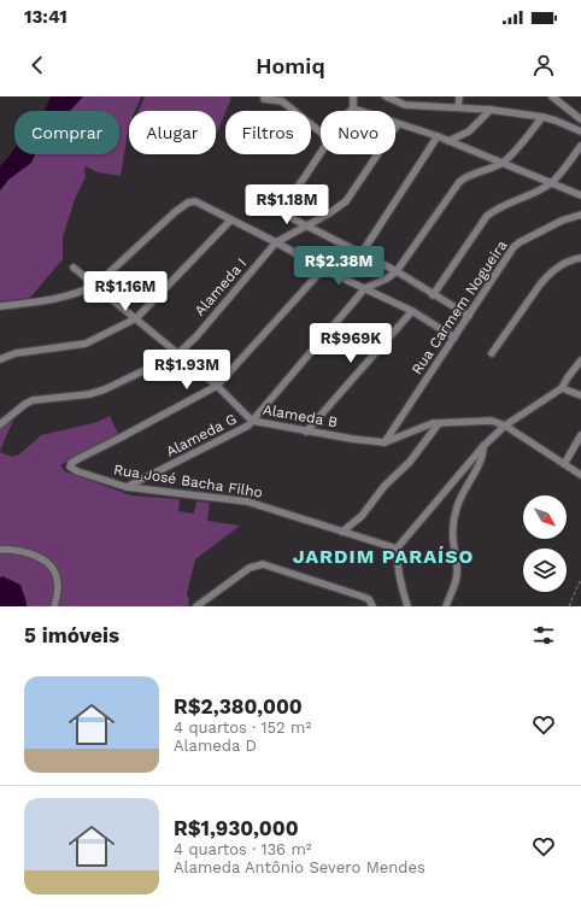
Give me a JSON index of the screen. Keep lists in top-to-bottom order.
{
  "streets": {
    "street": [
      "Alameda I",
      "Rua Carmem Nogueira",
      "Alameda B",
      "Alameda G",
      "Rua José Bacha Filho"
    ]
  },
  "crossings": [
    ["Alameda I", "Alameda B"],
    ["Rua Carmem Nogueira", "Alameda B"],
    ["Alameda B", "Alameda G"],
    ["Alameda B", "Rua José Bacha Filho"],
    ["Alameda G", "Rua José Bacha Filho"]
  ],
  "districts": ["JARDIM PARAÍSO"],
  "north": "bottom right",
  "page": {
    "status": "13:41",
    "header": "Homiq",
    "chip": [
      "Comprar",
      "Alugar",
      "Filtros",
      "Novo"
    ],
    "price": [
      "R$1.18M",
      "R$2.38M",
      "R$1.16M",
      "R$969K",
      "R$1.93M"
    ],
    "heading": "5 imóveis",
    "list": [
      {
        "name": "R$2,380,000",
        "note": "4 quartos · 152 m² · Alameda D"
      },
      {
        "name": "R$1,930,000",
        "note": "4 quartos · 136 m² · Alameda Antônio Severo Mendes"
      }
    ]
  }
}
